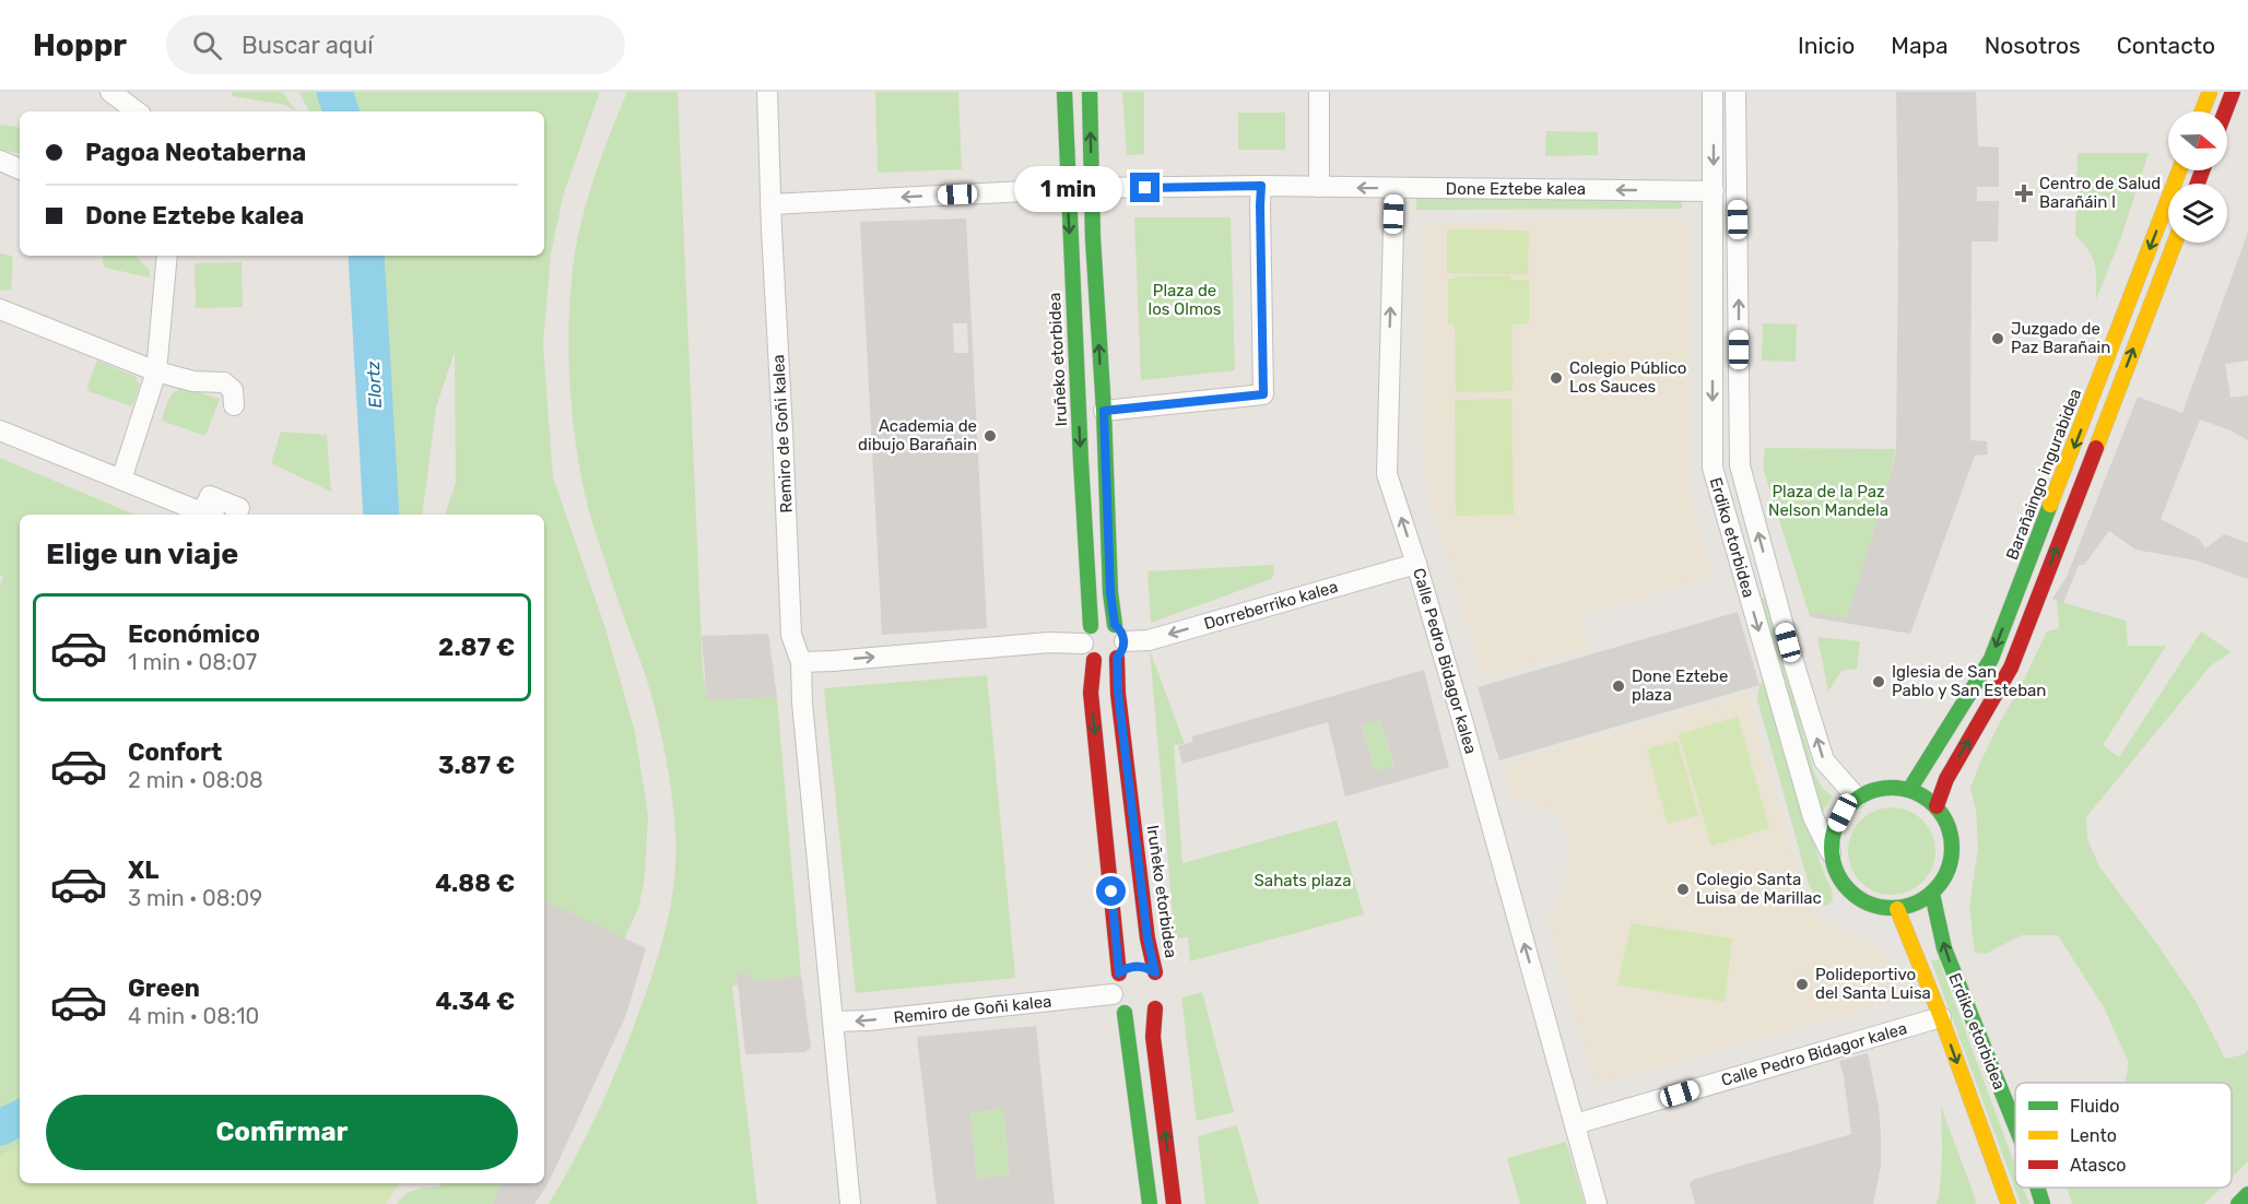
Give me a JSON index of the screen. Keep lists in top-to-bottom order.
{
  "streets": {
    "main road": ["Iruñeko etorbidea", "Barañaingo ingurabidea", "Erdiko etorbidea"],
    "street": [
      "Done Eztebe kalea",
      "Remiro de Goñi kalea",
      "Dorreberriko kalea",
      "Calle Pedro Bidagor kalea"
    ]
  },
  "crossings": [
    ["Done Eztebe kalea", "Iruñeko etorbidea"],
    ["Done Eztebe kalea", "Erdiko etorbidea"],
    ["Done Eztebe kalea", "Calle Pedro Bidagor kalea"],
    ["Iruñeko etorbidea", "Remiro de Goñi kalea"],
    ["Iruñeko etorbidea", "Dorreberriko kalea"],
    ["Barañaingo ingurabidea", "Erdiko etorbidea"],
    ["Erdiko etorbidea", "Calle Pedro Bidagor kalea"],
    ["Dorreberriko kalea", "Calle Pedro Bidagor kalea"]
  ],
  "one_way": ["Done Eztebe kalea", "Dorreberriko kalea", "Calle Pedro Bidagor kalea"],
  "water": ["Elortz"],
  "parks": ["Plaza de los Olmos", "Plaza de la Paz Nelson Mandela", "Sahats plaza"],
  "places": {
    "health": ["Centro de Salud Barañáin I"],
    "other": [
      "Juzgado de Paz Barañain",
      "Colegio Público Los Sauces",
      "Academia de dibujo Barañain",
      "Iglesia de San Pablo y San Esteban",
      "Done Eztebe plaza",
      "Colegio Santa Luisa de Marillac",
      "Polideportivo del Santa Luisa"
    ]
  },
  "legend": ["Fluido", "Lento", "Atasco"],
  "north": "right",
  "page": {
    "header": "Hoppr",
    "search": "Buscar aquí",
    "nav": [
      "Inicio",
      "Mapa",
      "Nosotros",
      "Contacto"
    ],
    "banner": ["Pagoa Neotaberna", "Done Eztebe kalea"],
    "bubble": "1 min",
    "heading": "Elige un viaje",
    "list": [
      {
        "name": "Económico",
        "note": "1 min · 08:07",
        "value": "2.87 €"
      },
      {
        "name": "Confort",
        "note": "2 min · 08:08",
        "value": "3.87 €"
      },
      {
        "name": "XL",
        "note": "3 min · 08:09",
        "value": "4.88 €"
      },
      {
        "name": "Green",
        "note": "4 min · 08:10",
        "value": "4.34 €"
      }
    ],
    "buttons": "Confirmar"
  }
}
